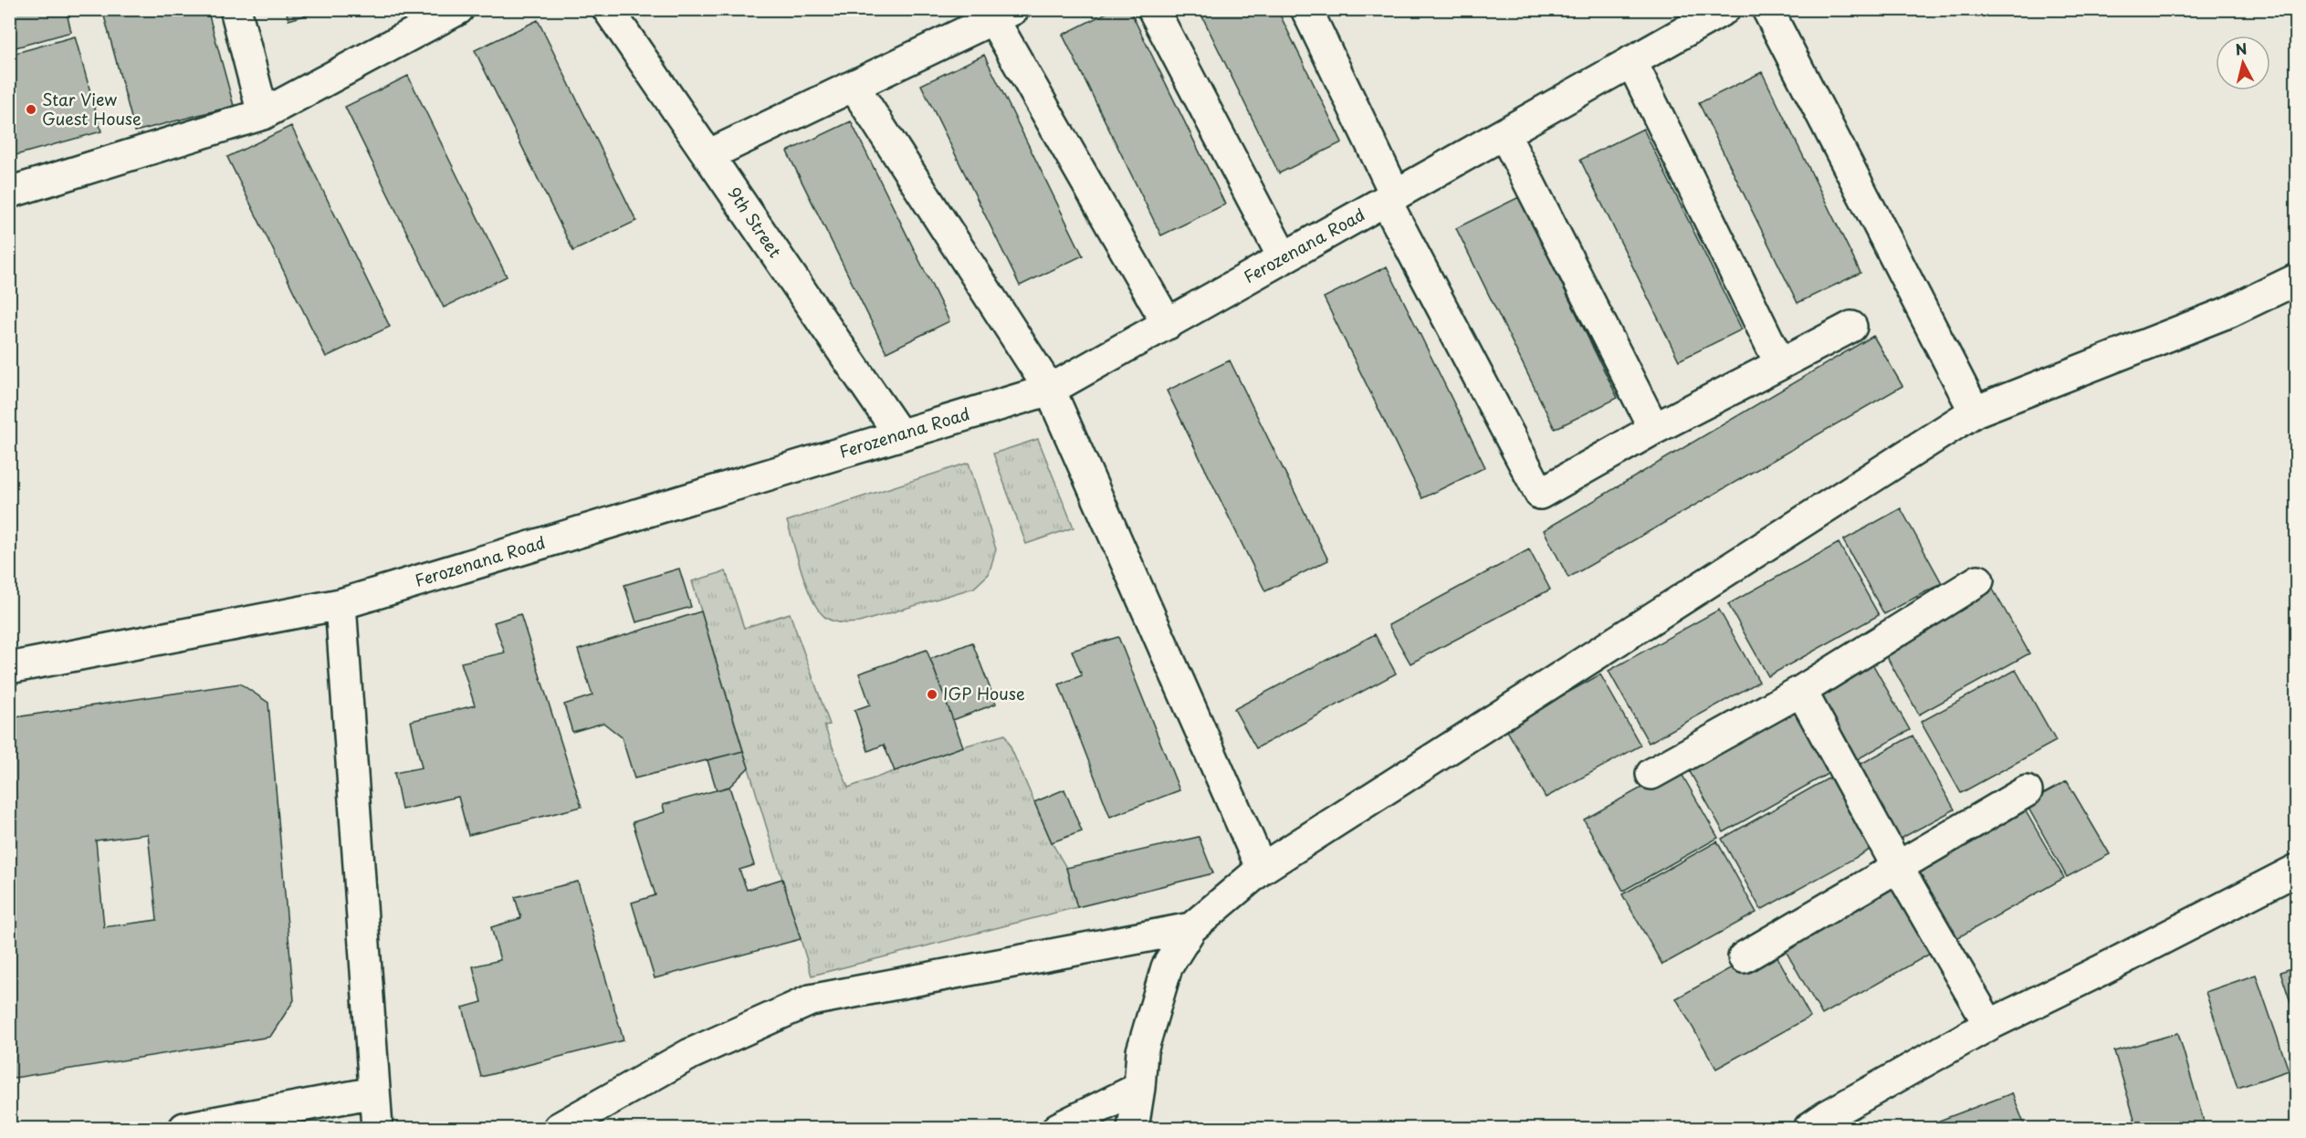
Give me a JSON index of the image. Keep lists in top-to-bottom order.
{
  "streets": {
    "street": ["9th Street", "Ferozenana Road"]
  },
  "crossings": [
    ["9th Street", "Ferozenana Road"]
  ],
  "places": ["Star View Guest House", "IGP House"],
  "north": "top"
}
